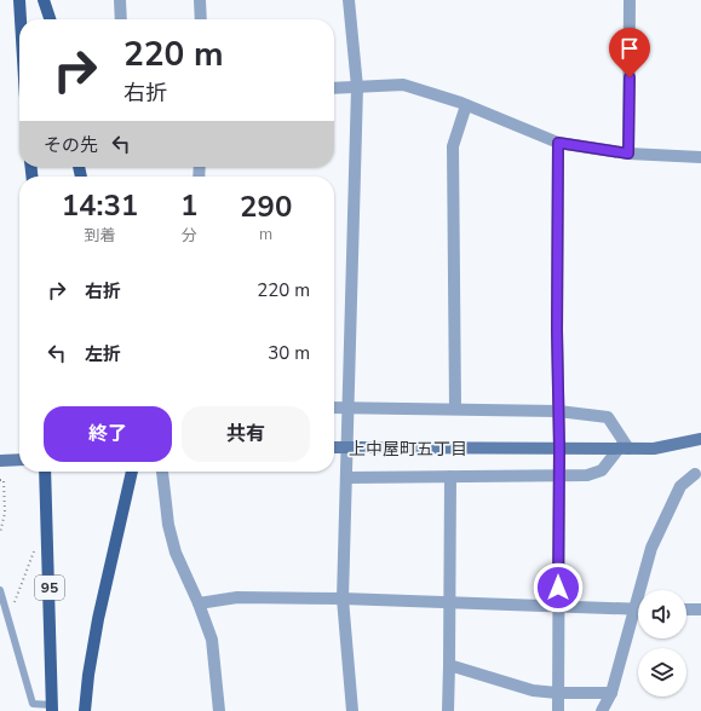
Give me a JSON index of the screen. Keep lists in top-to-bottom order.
{
  "streets": {
    "main road": ["95"]
  },
  "districts": ["上中屋町五丁目"],
  "page": {
    "turn": ["220 m", "右折"],
    "then": "その先",
    "eta": [
      "14:31",
      "到着",
      "1",
      "分",
      "290",
      "m"
    ],
    "list": [
      {
        "name": "右折",
        "value": "220 m"
      },
      {
        "name": "左折",
        "value": "30 m"
      }
    ],
    "buttons": ["終了", "共有"]
  }
}
